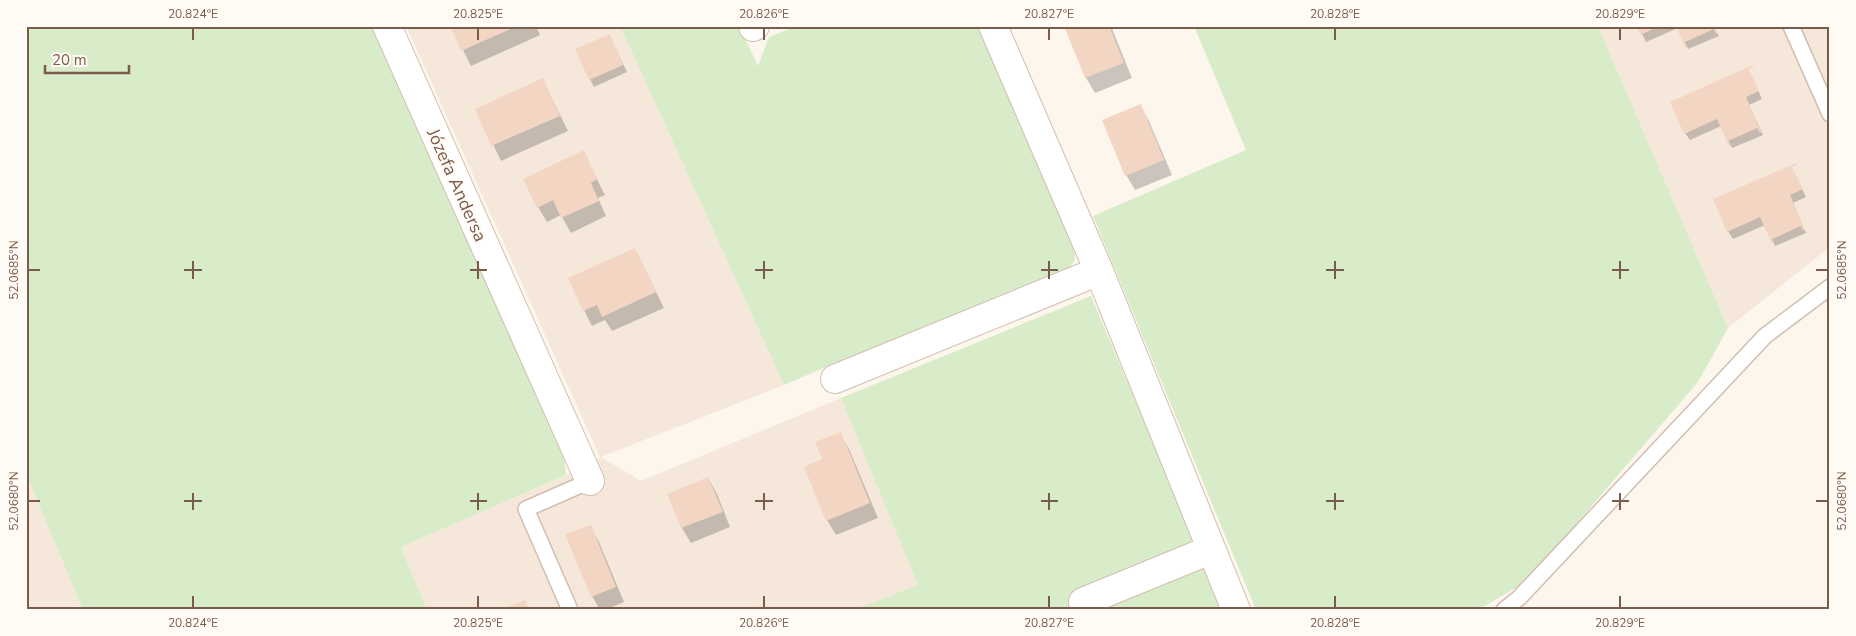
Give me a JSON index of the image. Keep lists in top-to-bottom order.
{
  "streets": {
    "street": ["Józefa Andersa"]
  },
  "scale_bar": "20 m",
  "coordinates": [
    "20.824°E",
    "20.825°E",
    "20.826°E",
    "20.827°E",
    "20.828°E",
    "20.829°E",
    "52.0685°N",
    "52.0680°N"
  ]
}
